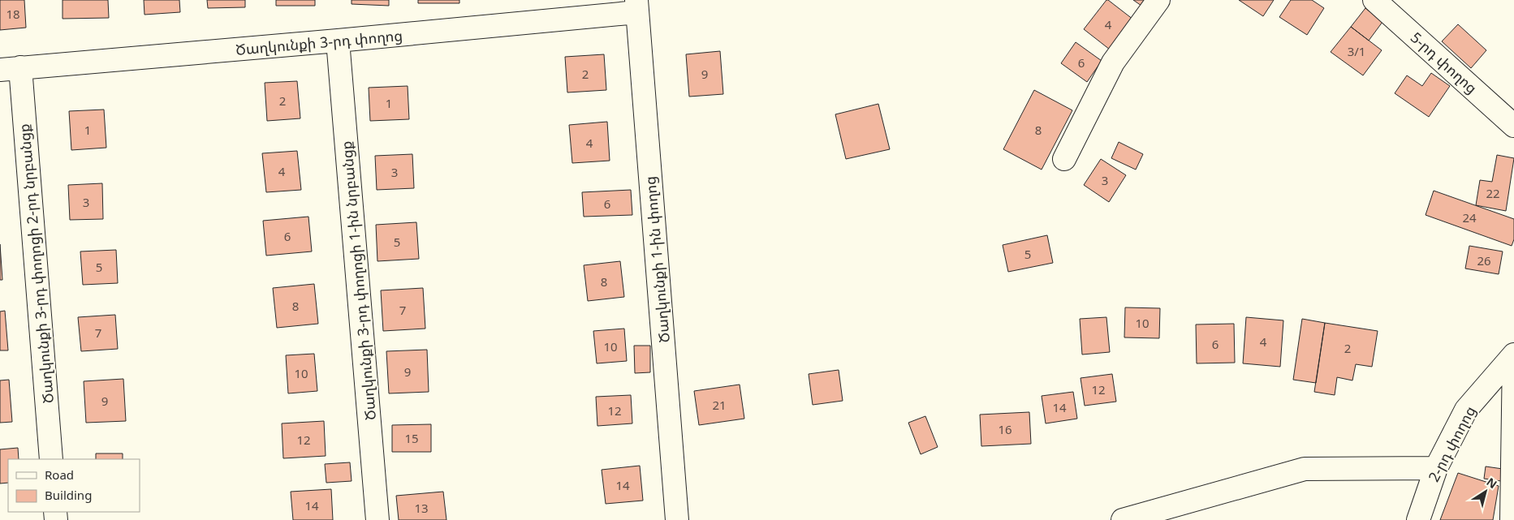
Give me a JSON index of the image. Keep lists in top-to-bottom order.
{
  "streets": {
    "street": [
      "Ծաղկունքի 3-րդ փողոց",
      "5-րդ փողոց",
      "Ծաղկունքի 1-ին փողոց",
      "Ծաղկունքի 3-րդ փողոցի 2-րդ նրբանցք",
      "Ծաղկունքի 3-րդ փողոցի 1-ին նրբանցք",
      "2-րդ փողոց"
    ]
  },
  "crossings": [
    ["Ծաղկունքի 3-րդ փողոց", "Ծաղկունքի 1-ին փողոց"],
    ["Ծաղկունքի 3-րդ փողոց", "Ծաղկունքի 3-րդ փողոցի 2-րդ նրբանցք"],
    ["Ծաղկունքի 3-րդ փողոց", "Ծաղկունքի 3-րդ փողոցի 1-ին նրբանցք"]
  ],
  "house_numbers": [
    "18",
    "4",
    "3/1",
    "6",
    "2",
    "9",
    "2",
    "1",
    "1",
    "8",
    "4",
    "4",
    "3",
    "3",
    "22",
    "3",
    "6",
    "24",
    "6",
    "5",
    "5",
    "26",
    "5",
    "8",
    "8",
    "7",
    "10",
    "7",
    "4",
    "6",
    "10",
    "2",
    "9",
    "10",
    "12",
    "9",
    "21",
    "14",
    "12",
    "16",
    "15",
    "12",
    "14",
    "14",
    "13"
  ],
  "legend": ["Road", "Building"],
  "north": "top right"
}
